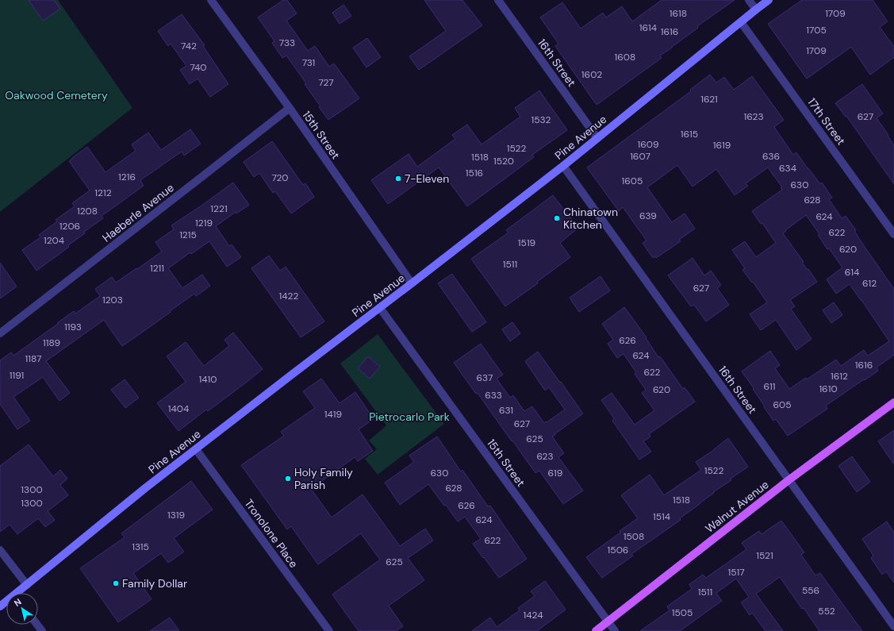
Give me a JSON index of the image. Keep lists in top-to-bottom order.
{
  "streets": {
    "main road": ["Pine Avenue", "Walnut Avenue"],
    "street": [
      "16th Street",
      "17th Street",
      "15th Street",
      "Haeberle Avenue",
      "Tronolone Place"
    ]
  },
  "crossings": [
    ["16th Street", "Pine Avenue"],
    ["16th Street", "Walnut Avenue"],
    ["17th Street", "Pine Avenue"],
    ["15th Street", "Pine Avenue"],
    ["15th Street", "Haeberle Avenue"],
    ["15th Street", "Walnut Avenue"],
    ["Pine Avenue", "Tronolone Place"]
  ],
  "parks": ["Oakwood Cemetery", "Pietrocarlo Park"],
  "places": [
    "7-Eleven",
    "Chinatown Kitchen",
    "Holy Family Parish",
    "Family Dollar"
  ],
  "house_numbers": [
    "1618",
    "1709",
    "1614",
    "1705",
    "1616",
    "733",
    "742",
    "1709",
    "1608",
    "731",
    "740",
    "1602",
    "727",
    "1621",
    "1623",
    "627",
    "1532",
    "1615",
    "1609",
    "1619",
    "1522",
    "1607",
    "636",
    "1518",
    "1520",
    "634",
    "1516",
    "1216",
    "720",
    "1605",
    "630",
    "1212",
    "628",
    "1221",
    "1208",
    "639",
    "624",
    "1219",
    "1206",
    "622",
    "1215",
    "1204",
    "1519",
    "620",
    "1511",
    "1211",
    "614",
    "612",
    "627",
    "1422",
    "1203",
    "1193",
    "626",
    "1189",
    "624",
    "1187",
    "1616",
    "622",
    "1191",
    "1612",
    "637",
    "1410",
    "611",
    "1610",
    "620",
    "633",
    "605",
    "1404",
    "631",
    "1419",
    "627",
    "625",
    "623",
    "1522",
    "630",
    "619",
    "628",
    "1300",
    "1518",
    "1300",
    "626",
    "1319",
    "1514",
    "624",
    "1508",
    "622",
    "1315",
    "1506",
    "1521",
    "625",
    "1517",
    "556",
    "1511",
    "552",
    "1505",
    "1424"
  ],
  "north": "top left"
}
